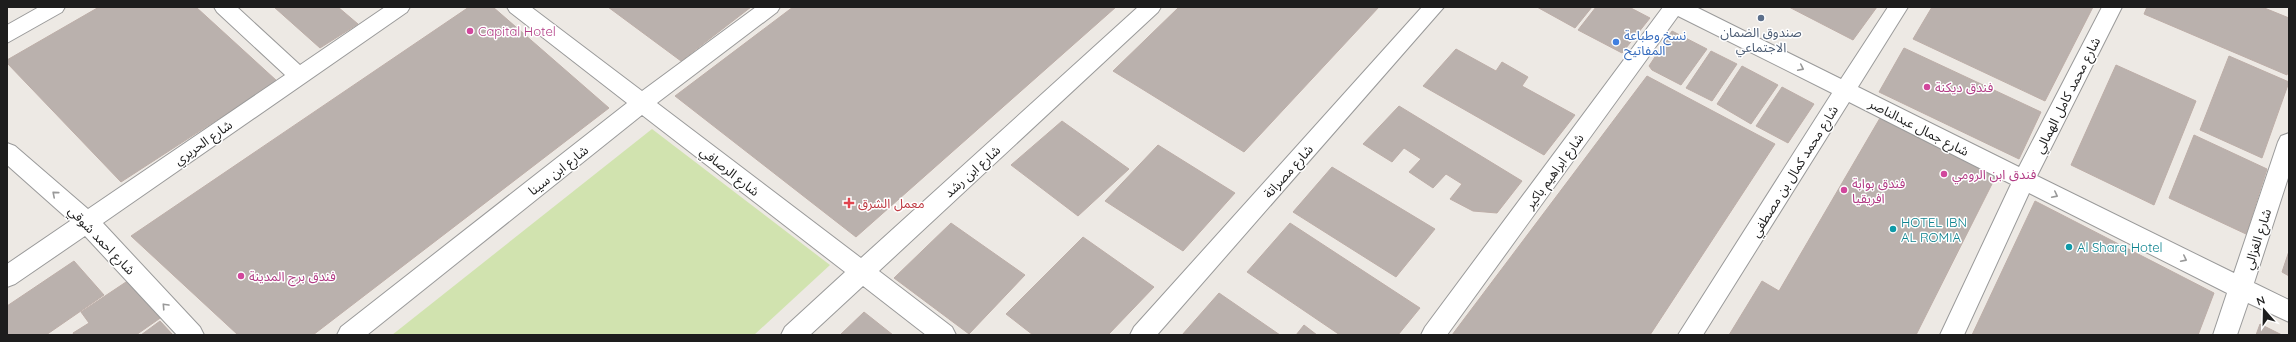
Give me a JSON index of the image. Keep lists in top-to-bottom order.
{
  "streets": {
    "street": [
      "شارع محمد كامل الهمالي",
      "شارع جمال عبدالناصر",
      "شارع الحريري",
      "شارع ابن سينا",
      "شارع الرصافي",
      "شارع ابن رشد",
      "شارع مصراتة",
      "شارع ابراهيم باكير",
      "شارع محمد كمال بن مصطفي",
      "شارع الغزالي",
      "شارع احمد شوقي"
    ]
  },
  "crossings": [
    ["شارع محمد كامل الهمالي", "شارع جمال عبدالناصر"],
    ["شارع جمال عبدالناصر", "شارع محمد كمال بن مصطفي"],
    ["شارع جمال عبدالناصر", "شارع الغزالي"],
    ["شارع الحريري", "شارع احمد شوقي"],
    ["شارع ابن سينا", "شارع الرصافي"],
    ["شارع الرصافي", "شارع ابن رشد"]
  ],
  "one_way": ["شارع جمال عبدالناصر", "شارع احمد شوقي"],
  "places": {
    "other": [
      "صندوق الضمان الاجتماعي",
      "Capital Hotel",
      "نسخ وطباعة المفاتيح",
      "فندق ديكنة",
      "فندق ابن الرومي",
      "فندق بوابة افريقيا",
      "HOTEL IBN AL ROMIA",
      "Al Sharq Hotel",
      "فندق برج المدينة"
    ],
    "health": ["معمل الشرق"]
  },
  "north": "top"
}
